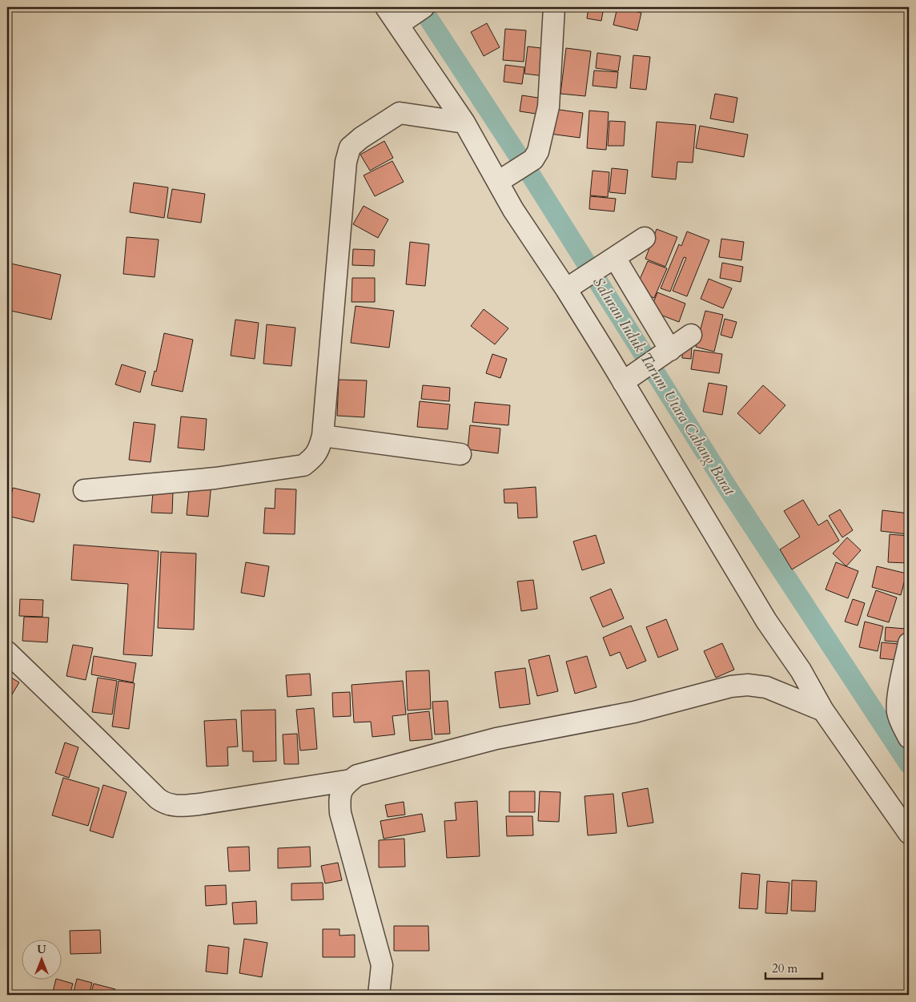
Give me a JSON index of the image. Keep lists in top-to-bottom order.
{
  "water": ["Saluran Induk Tarum Utara Cabang Barat"],
  "scale_bar": "20 m",
  "north": "top"
}
